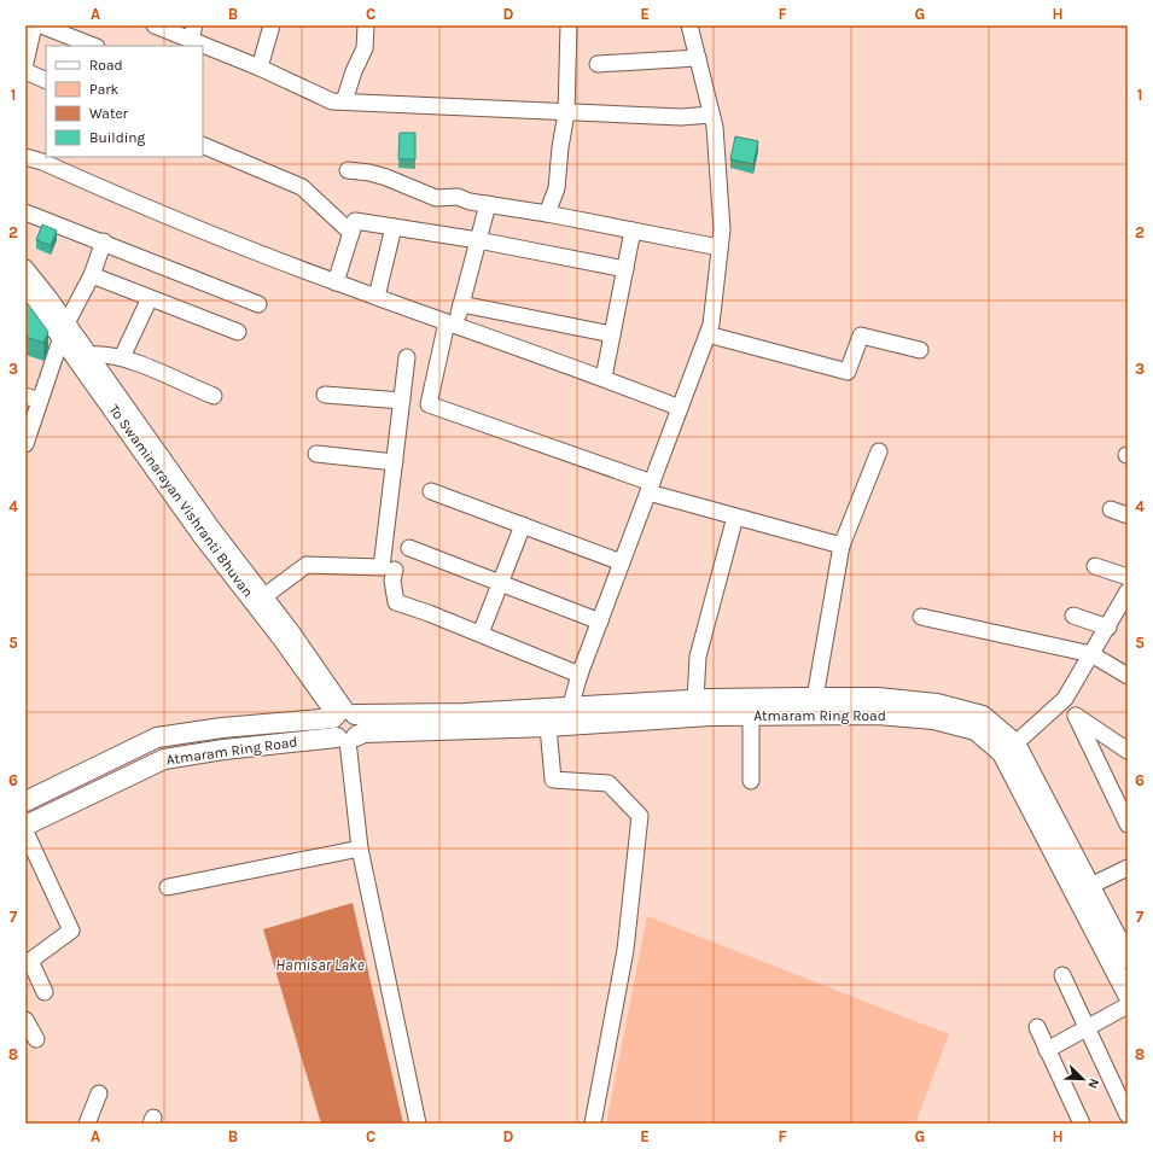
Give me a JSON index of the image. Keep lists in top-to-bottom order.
{
  "streets": {
    "main road": ["To Swaminarayan Vishranti Bhuvan", "Atmaram Ring Road"]
  },
  "crossings": [
    ["To Swaminarayan Vishranti Bhuvan", "Atmaram Ring Road"]
  ],
  "water": ["Hamisar Lake"],
  "legend": [
    "Road",
    "Park",
    "Water",
    "Building"
  ],
  "north": "bottom right",
  "grid": {
    "columns": [
      "A",
      "B",
      "C",
      "D",
      "E",
      "F",
      "G",
      "H"
    ],
    "rows": [
      "1",
      "2",
      "3",
      "4",
      "5",
      "6",
      "7",
      "8"
    ]
  }
}
